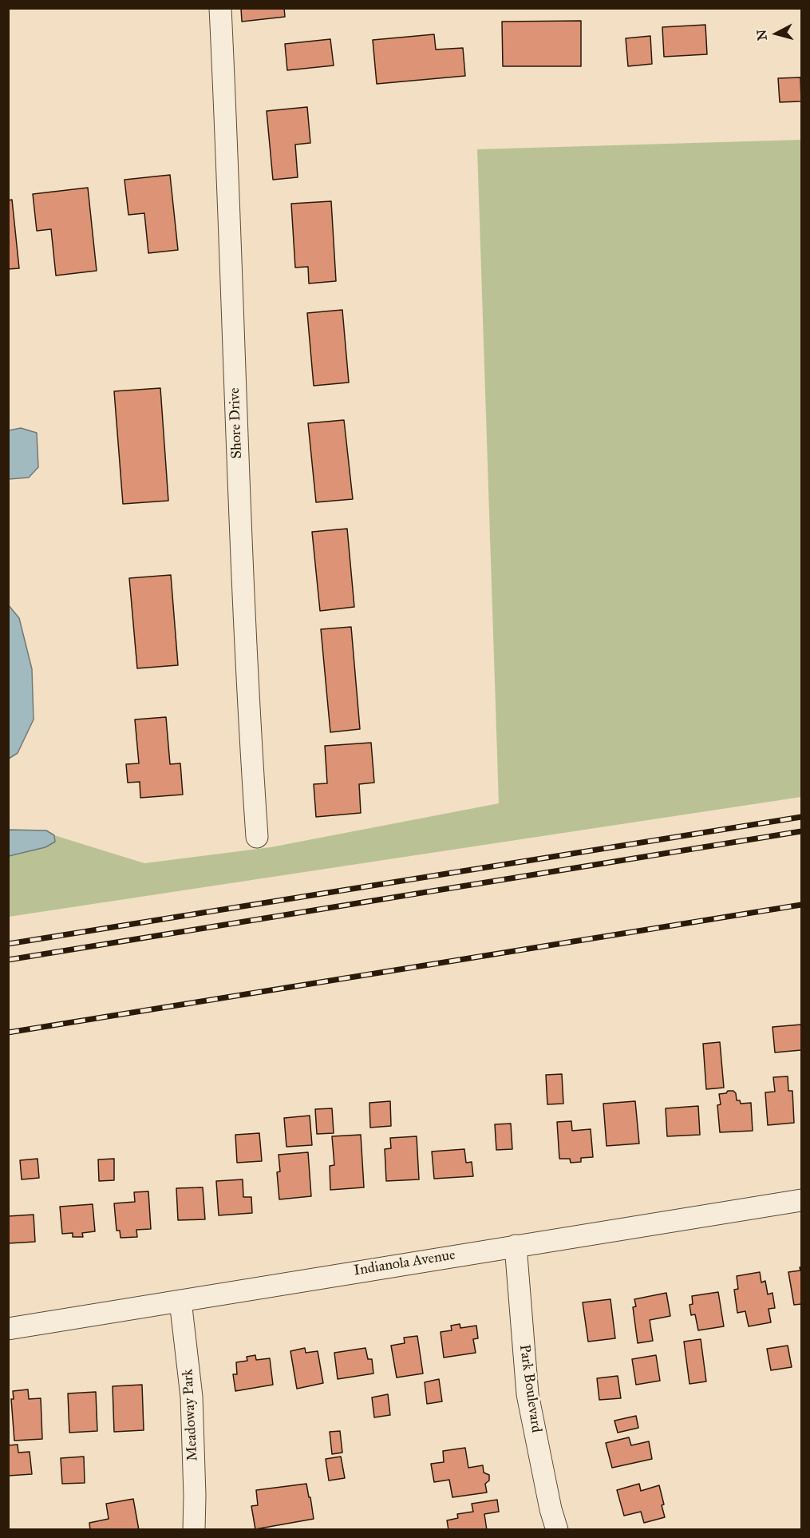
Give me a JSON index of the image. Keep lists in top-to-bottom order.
{
  "streets": {
    "street": [
      "Shore Drive",
      "Indianola Avenue",
      "Park Boulevard",
      "Meadoway Park"
    ]
  },
  "crossings": [
    ["Indianola Avenue", "Park Boulevard"],
    ["Indianola Avenue", "Meadoway Park"]
  ],
  "north": "left"
}
